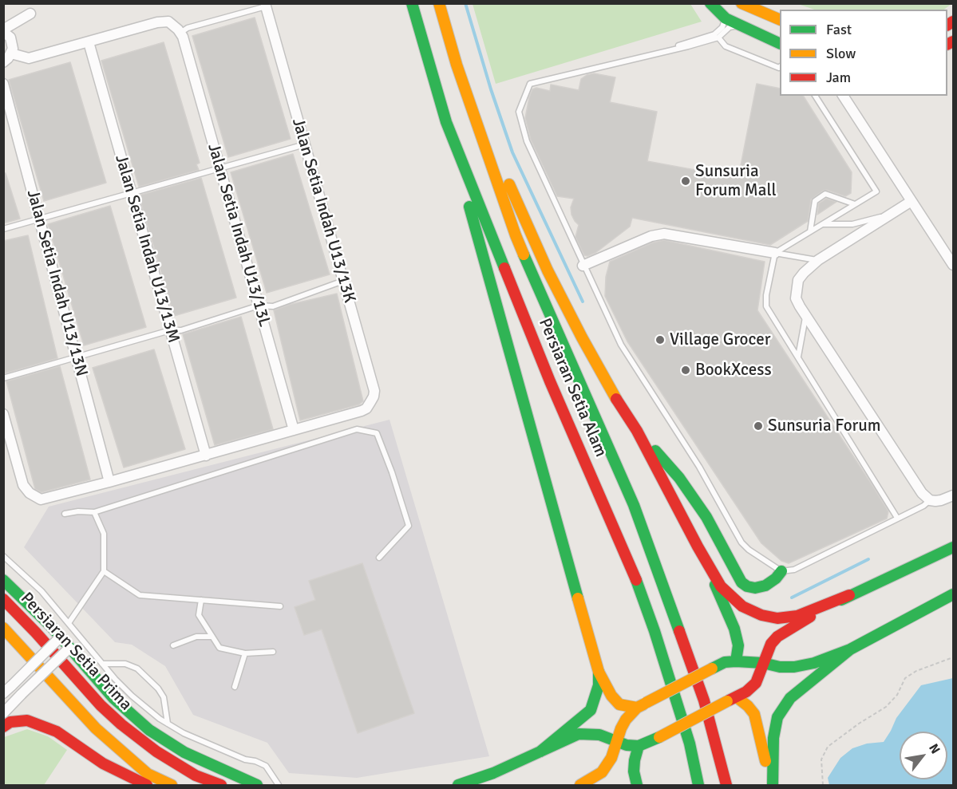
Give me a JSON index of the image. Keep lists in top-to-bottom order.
{
  "streets": {
    "main road": ["Persiaran Setia Alam", "Persiaran Setia Prima"],
    "street": [
      "Jalan Setia Indah U13/13K",
      "Jalan Setia Indah U13/13L",
      "Jalan Setia Indah U13/13M",
      "Jalan Setia Indah U13/13N"
    ]
  },
  "crossings": [
    ["Jalan Setia Indah U13/13K", "Jalan Setia Indah U13/13L"]
  ],
  "places": [
    "Sunsuria Forum Mall",
    "Village Grocer",
    "BookXcess",
    "Sunsuria Forum"
  ],
  "legend": ["Fast", "Slow", "Jam"],
  "north": "top right"
}
